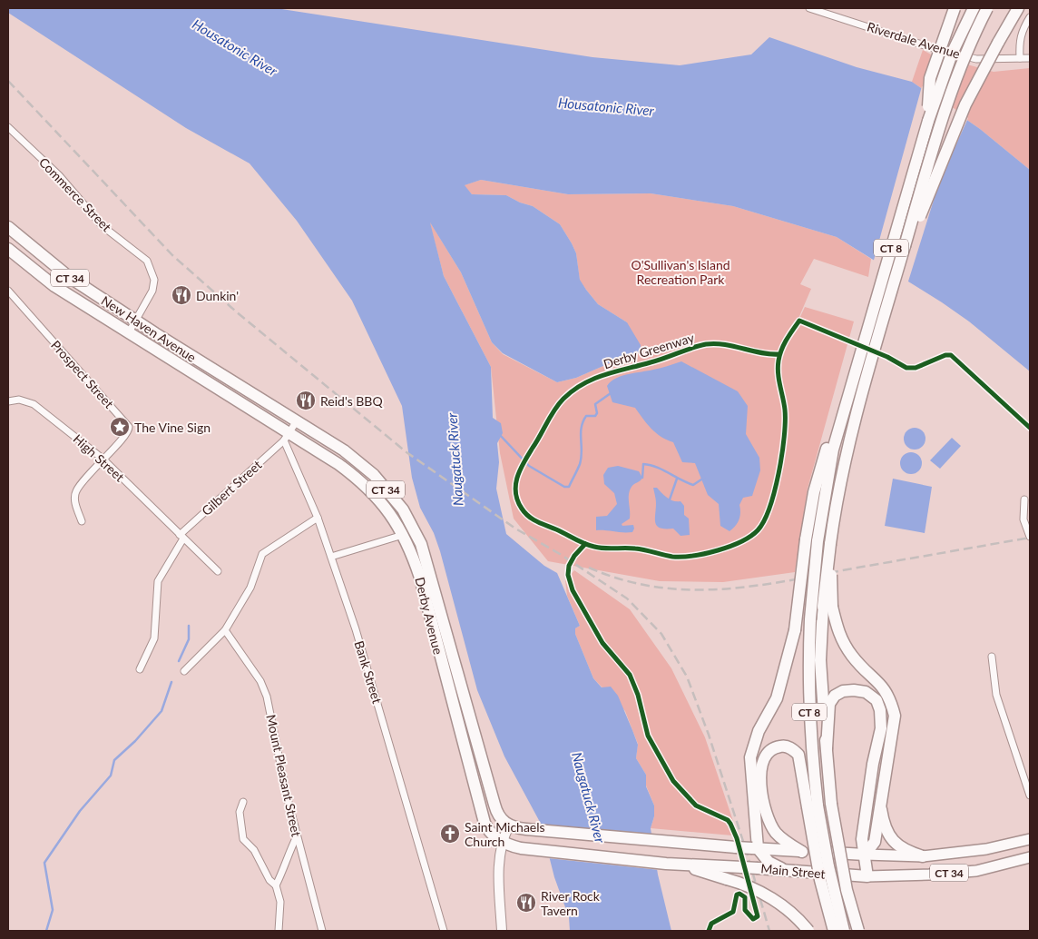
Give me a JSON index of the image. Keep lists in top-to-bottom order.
{
  "streets": {
    "highway": [
      "CT 8",
      "CT 34",
      "New Haven Avenue",
      "Derby Avenue",
      "Main Street"
    ],
    "street": [
      "Riverdale Avenue",
      "Commerce Street",
      "Prospect Street",
      "High Street",
      "Gilbert Street",
      "Bank Street",
      "Mount Pleasant Street"
    ],
    "cycle path": ["Derby Greenway"]
  },
  "crossings": [
    ["Commerce Street", "New Haven Avenue"],
    ["New Haven Avenue", "Gilbert Street"],
    ["New Haven Avenue", "Derby Avenue"],
    ["New Haven Avenue", "Bank Street"],
    ["Prospect Street", "High Street"],
    ["High Street", "Gilbert Street"],
    ["Gilbert Street", "Derby Avenue"],
    ["Gilbert Street", "Bank Street"],
    ["Derby Avenue", "Bank Street"],
    ["Derby Avenue", "Main Street"]
  ],
  "water": ["Housatonic River", "Naugatuck River"],
  "parks": ["O'Sullivan's Island Recreation Park"],
  "places": {
    "restaurant": ["Dunkin'", "Reid's BBQ", "River Rock Tavern"],
    "place": ["The Vine Sign"],
    "church": ["Saint Michaels Church"]
  }
}
